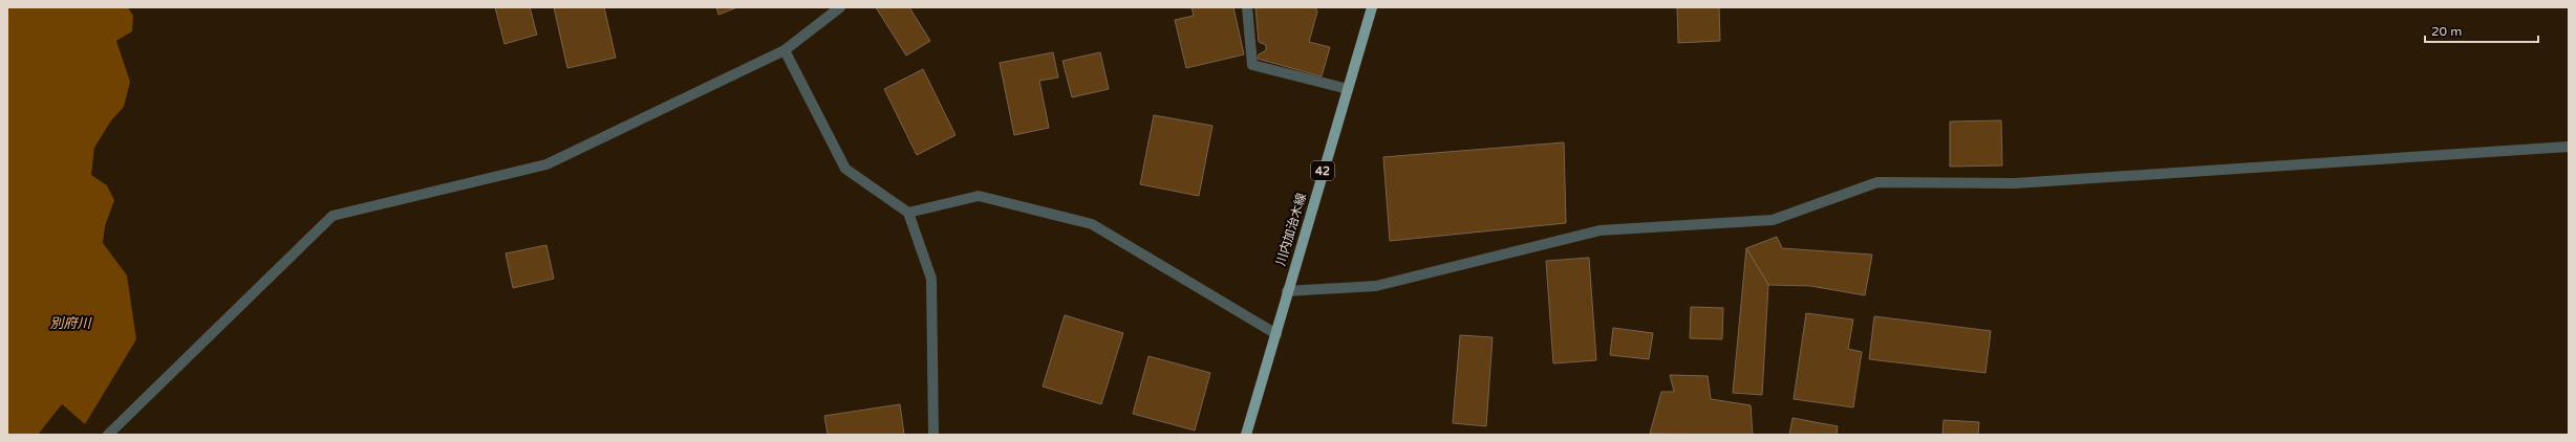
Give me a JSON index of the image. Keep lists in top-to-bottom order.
{
  "streets": {
    "main road": ["42", "川内加治木線"]
  },
  "water": ["別府川"],
  "scale_bar": "20 m"
}
